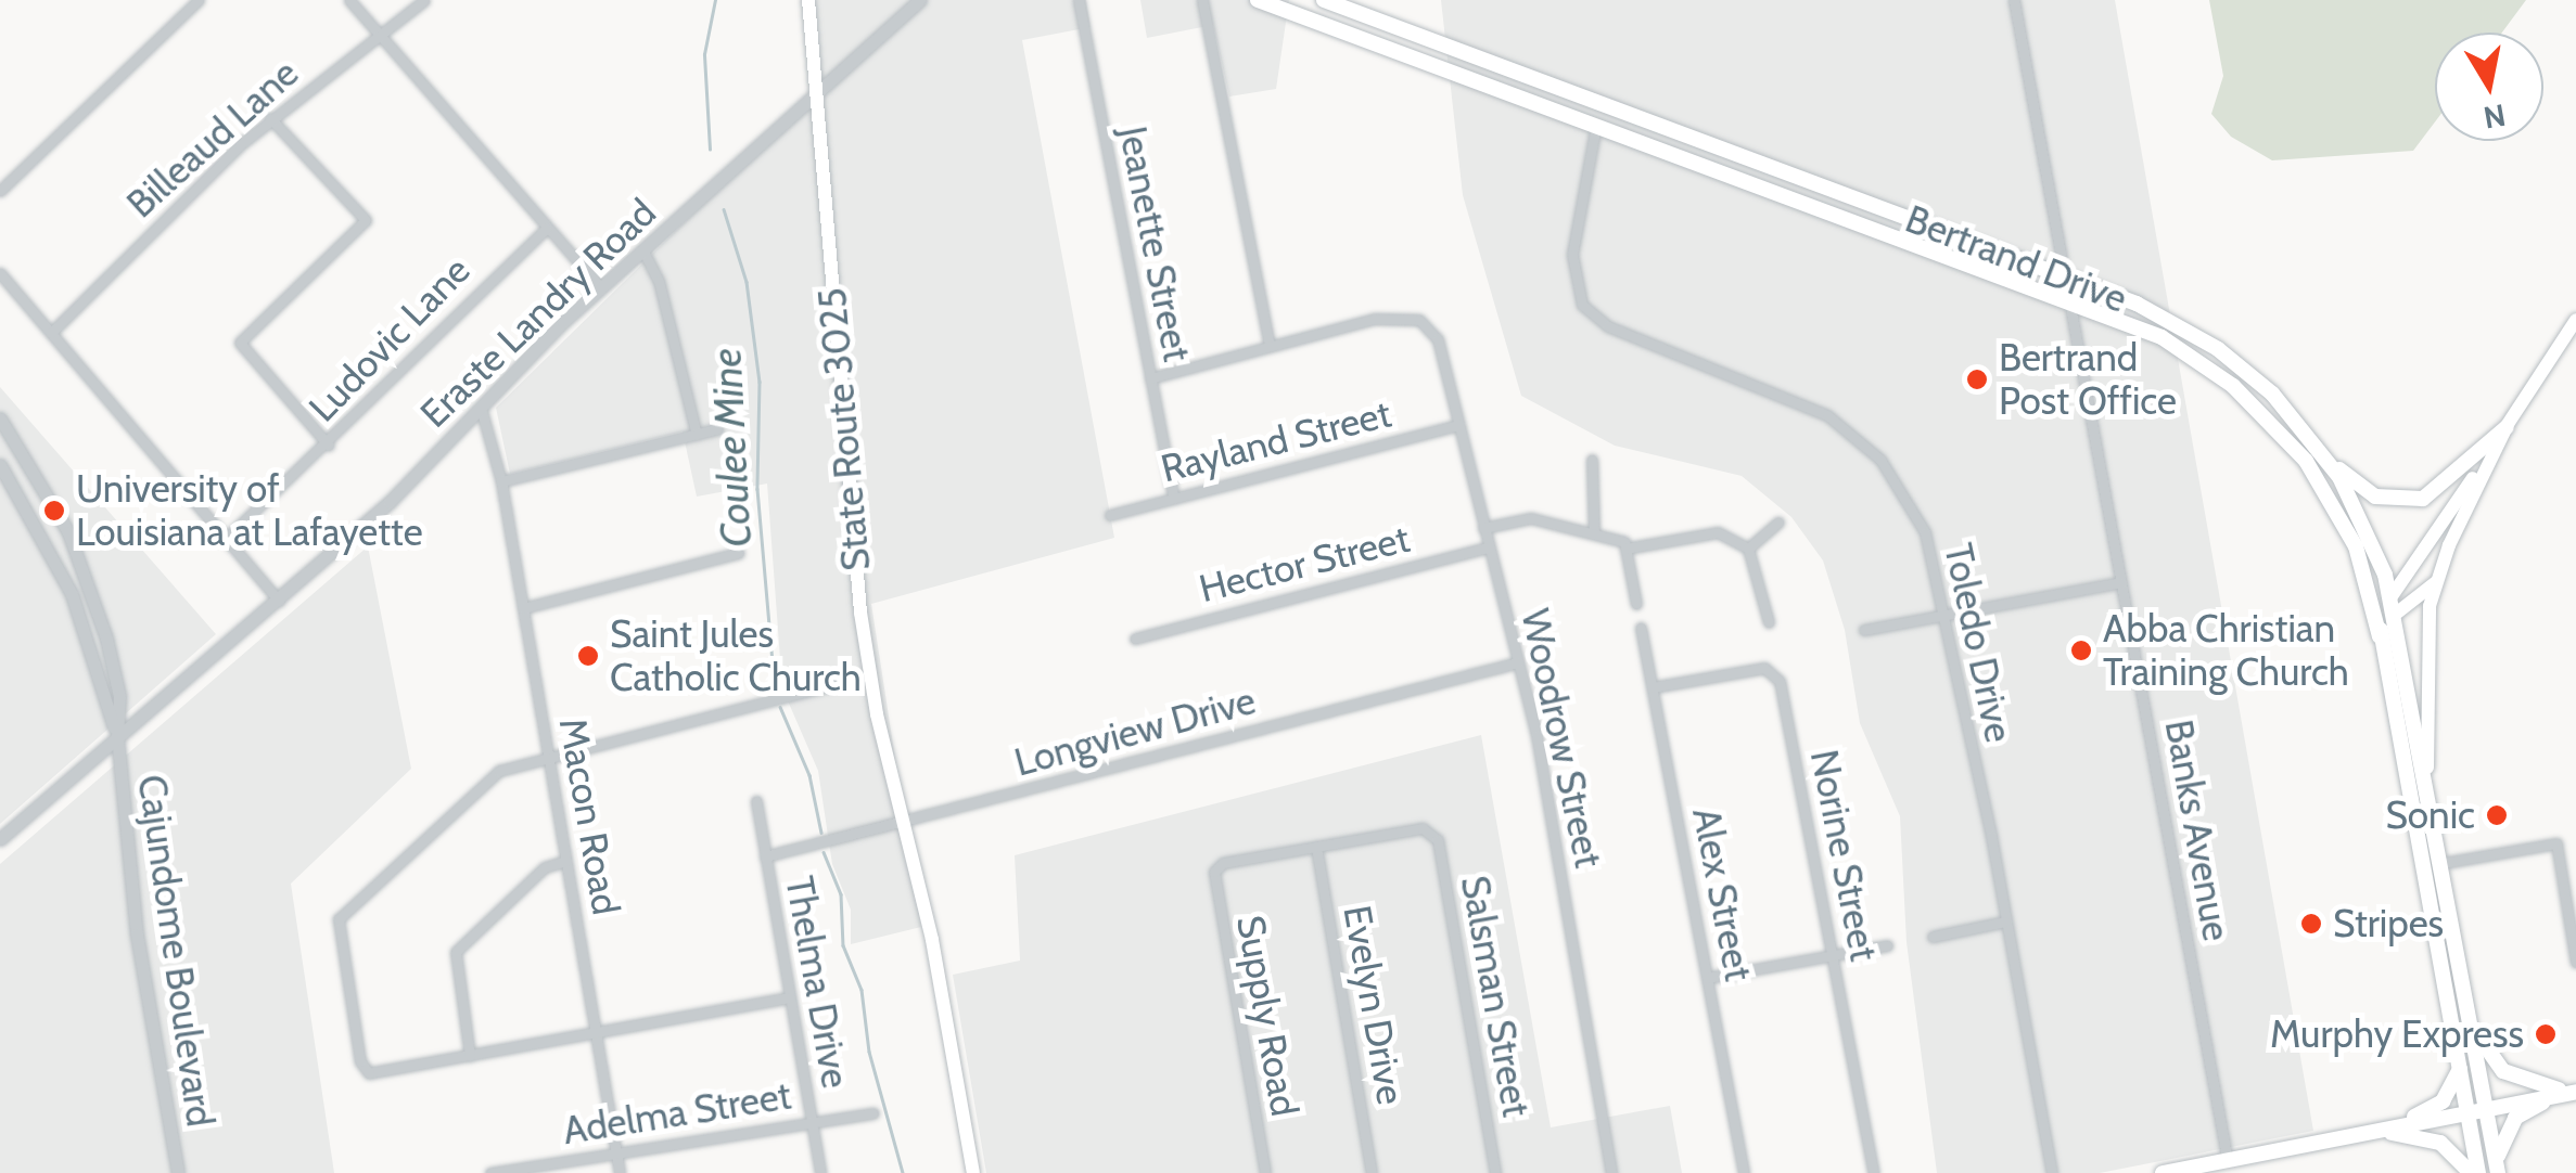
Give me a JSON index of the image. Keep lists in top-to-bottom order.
{
  "streets": {
    "main road": ["Bertrand Drive", "State Route 3025"],
    "street": [
      "Billeaud Lane",
      "Jeanette Street",
      "Eraste Landry Road",
      "Ludovic Lane",
      "Rayland Street",
      "Hector Street",
      "Toledo Drive",
      "Longview Drive",
      "Woodrow Street",
      "Macon Road",
      "Banks Avenue",
      "Norine Street",
      "Alex Street",
      "Cajundome Boulevard",
      "Thelma Drive",
      "Salsman Street",
      "Evelyn Drive",
      "Supply Road",
      "Adelma Street"
    ]
  },
  "crossings": [
    ["Jeanette Street", "Rayland Street"],
    ["Bertrand Drive", "Toledo Drive"],
    ["Bertrand Drive", "Banks Avenue"],
    ["Eraste Landry Road", "State Route 3025"],
    ["Eraste Landry Road", "Macon Road"],
    ["Eraste Landry Road", "Cajundome Boulevard"],
    ["State Route 3025", "Longview Drive"],
    ["Rayland Street", "Woodrow Street"],
    ["Hector Street", "Woodrow Street"],
    ["Longview Drive", "Woodrow Street"],
    ["Longview Drive", "Thelma Drive"],
    ["Macon Road", "Adelma Street"],
    ["Norine Street", "Alex Street"],
    ["Thelma Drive", "Adelma Street"],
    ["Salsman Street", "Evelyn Drive"],
    ["Salsman Street", "Supply Road"],
    ["Evelyn Drive", "Supply Road"]
  ],
  "water": ["Coulee Mine"],
  "places": [
    "Bertrand Post Office",
    "University of Louisiana at Lafayette",
    "Abba Christian Training Church",
    "Saint Jules Catholic Church",
    "Sonic",
    "Stripes",
    "Murphy Express"
  ],
  "north": "bottom"
}
